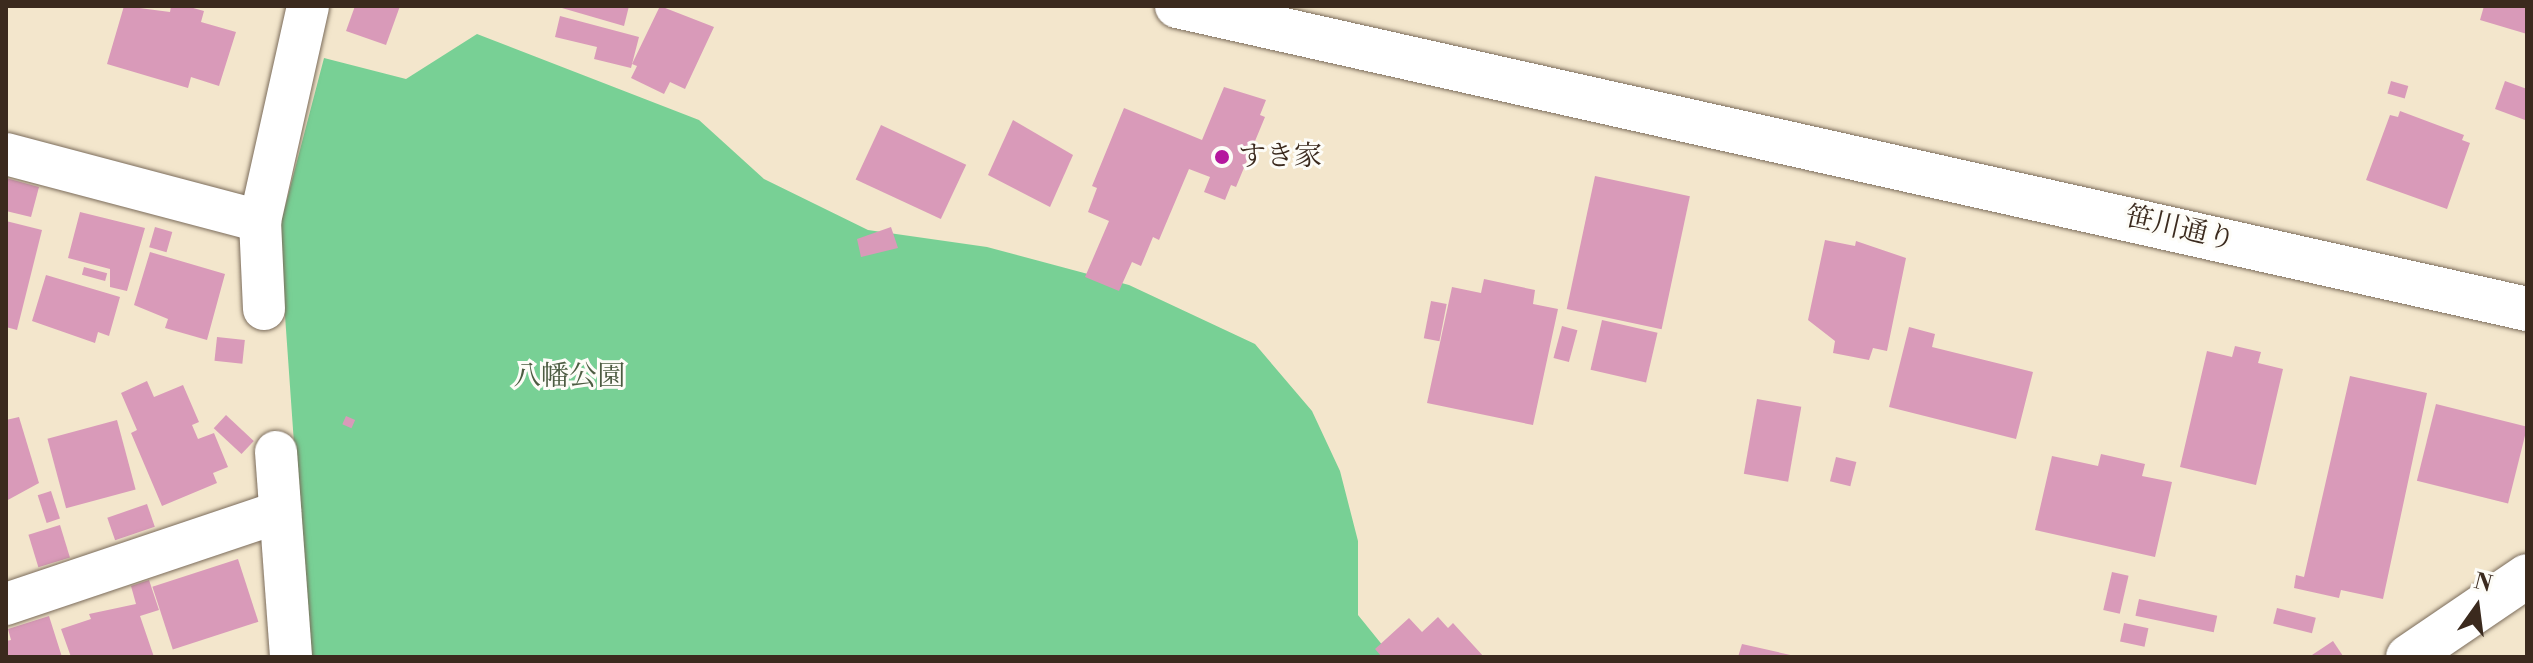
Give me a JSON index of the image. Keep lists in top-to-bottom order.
{
  "streets": {
    "street": ["笹川通り"]
  },
  "parks": ["八幡公園"],
  "places": ["すき家"],
  "north": "top"
}
